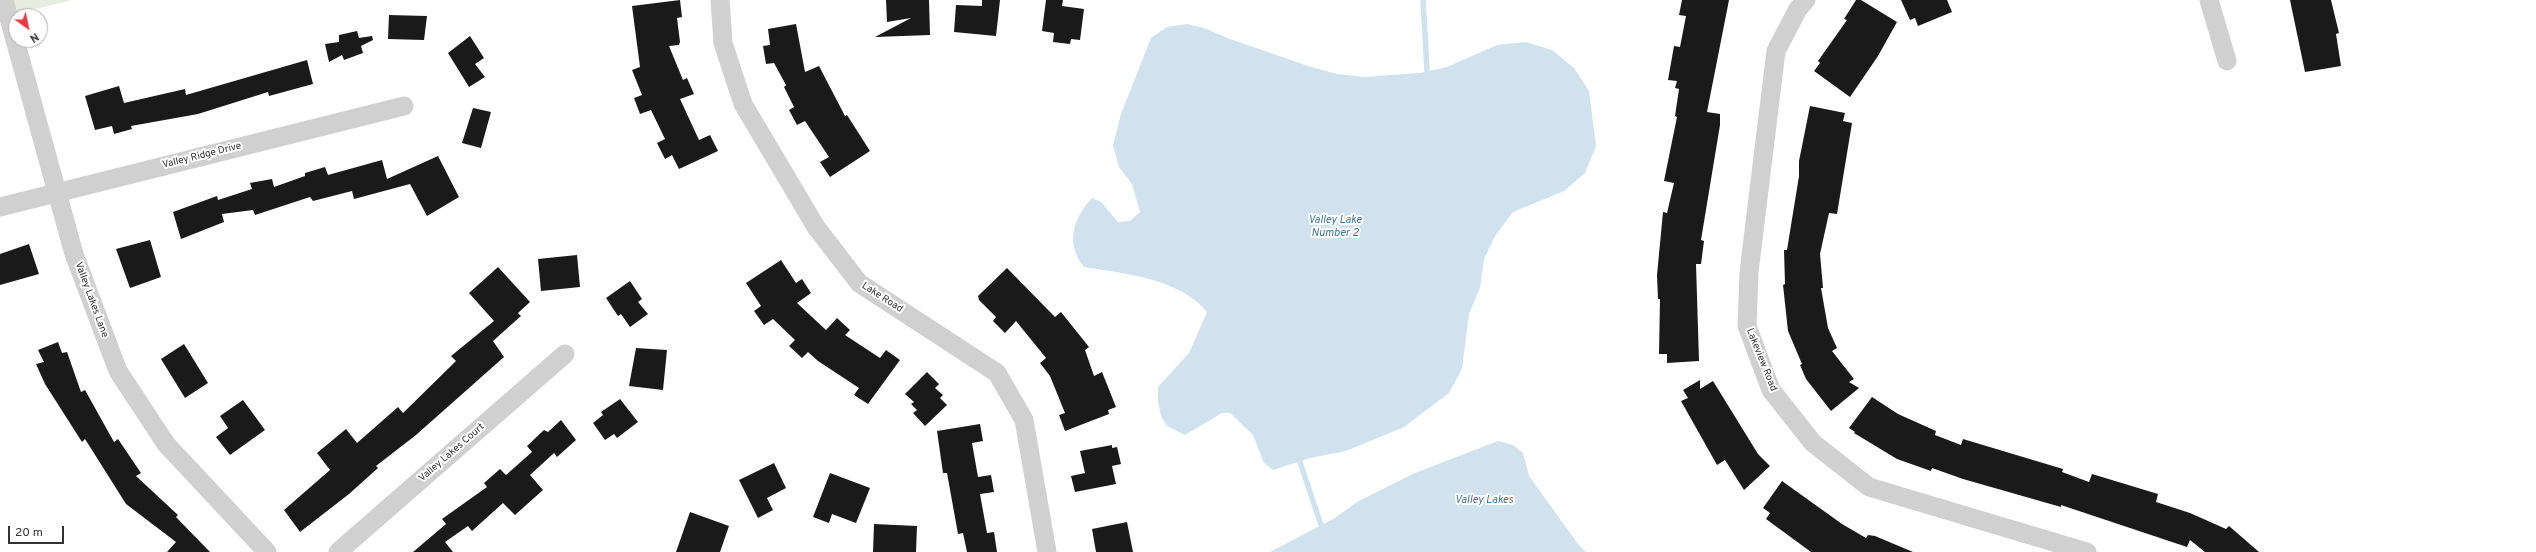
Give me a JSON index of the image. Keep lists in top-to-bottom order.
{
  "streets": {
    "street": [
      "Valley Ridge Drive",
      "Lake Road",
      "Valley Lakes Lane",
      "Lakeview Road",
      "Valley Lakes Court"
    ]
  },
  "crossings": [
    ["Valley Ridge Drive", "Valley Lakes Lane"]
  ],
  "water": ["Valley Lake Number 2", "Valley Lakes"],
  "scale_bar": "20 m",
  "north": "bottom right"
}
